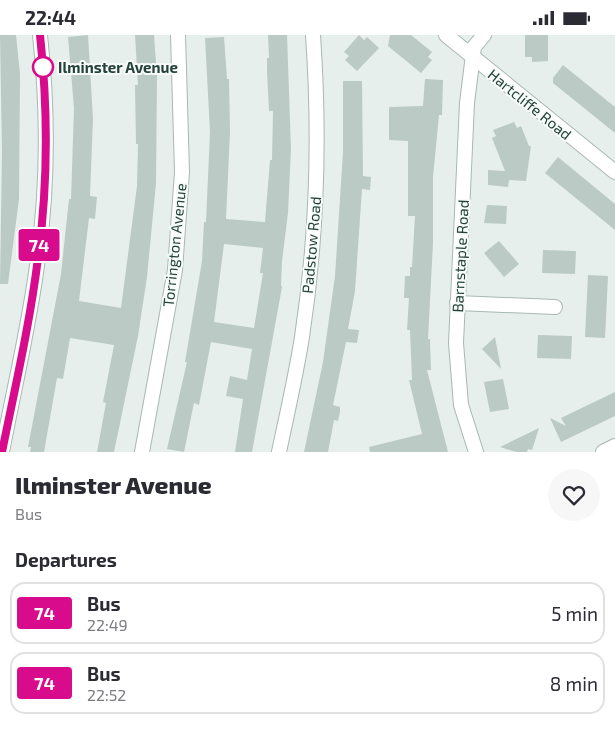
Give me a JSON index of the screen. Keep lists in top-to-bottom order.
{
  "streets": {
    "street": [
      "Hartcliffe Road",
      "Torrington Avenue",
      "Padstow Road",
      "Barnstaple Road"
    ]
  },
  "crossings": [
    ["Hartcliffe Road", "Barnstaple Road"]
  ],
  "places": ["Ilminster Avenue"],
  "lines": ["bus line 74"],
  "page": {
    "status": "22:44",
    "on_map": "74",
    "heading": [
      ["Ilminster Avenue", "Bus"],
      "Departures"
    ],
    "list": [
      {
        "mark": "74",
        "name": "Bus",
        "note": "22:49",
        "value": "5 min"
      },
      {
        "mark": "74",
        "name": "Bus",
        "note": "22:52",
        "value": "8 min"
      }
    ]
  }
}
